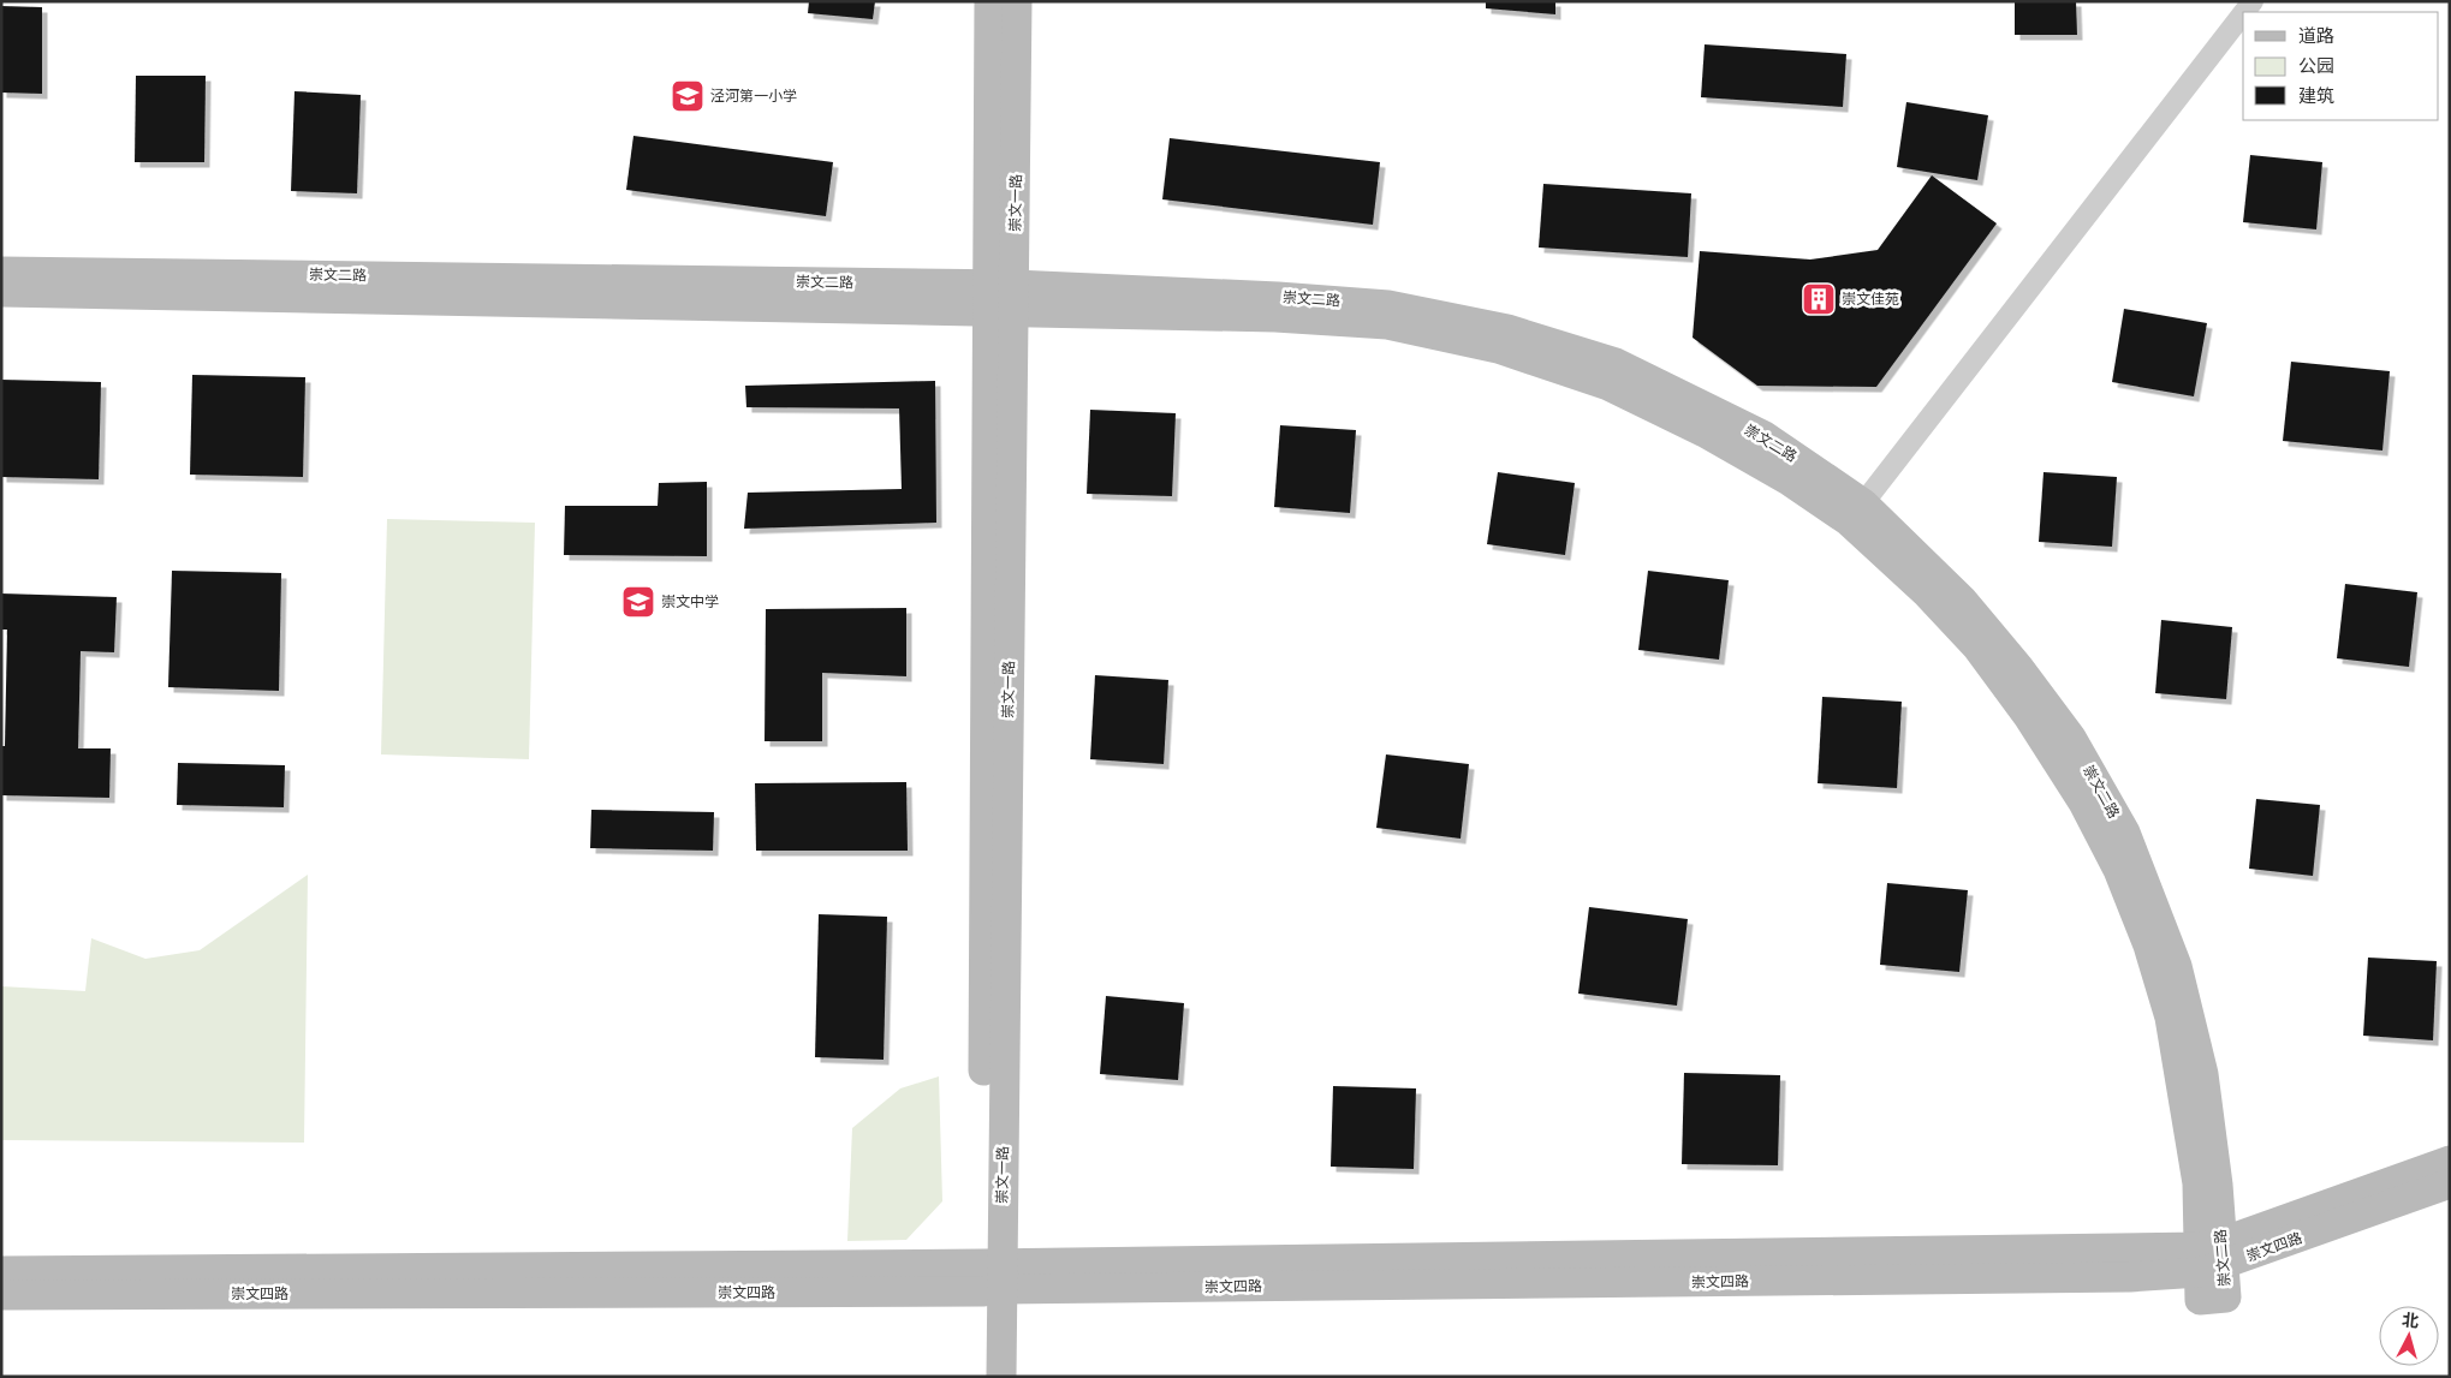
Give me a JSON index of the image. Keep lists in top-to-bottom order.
{
  "streets": {
    "street": ["崇文一路", "崇文二路", "崇文四路"]
  },
  "crossings": [
    ["崇文一路", "崇文二路"],
    ["崇文一路", "崇文四路"],
    ["崇文二路", "崇文四路"]
  ],
  "places": {
    "school or university": ["泾河第一小学", "崇文中学"],
    "building": ["崇文佳苑"]
  },
  "legend": ["道路", "公园", "建筑"],
  "north": "top"
}
